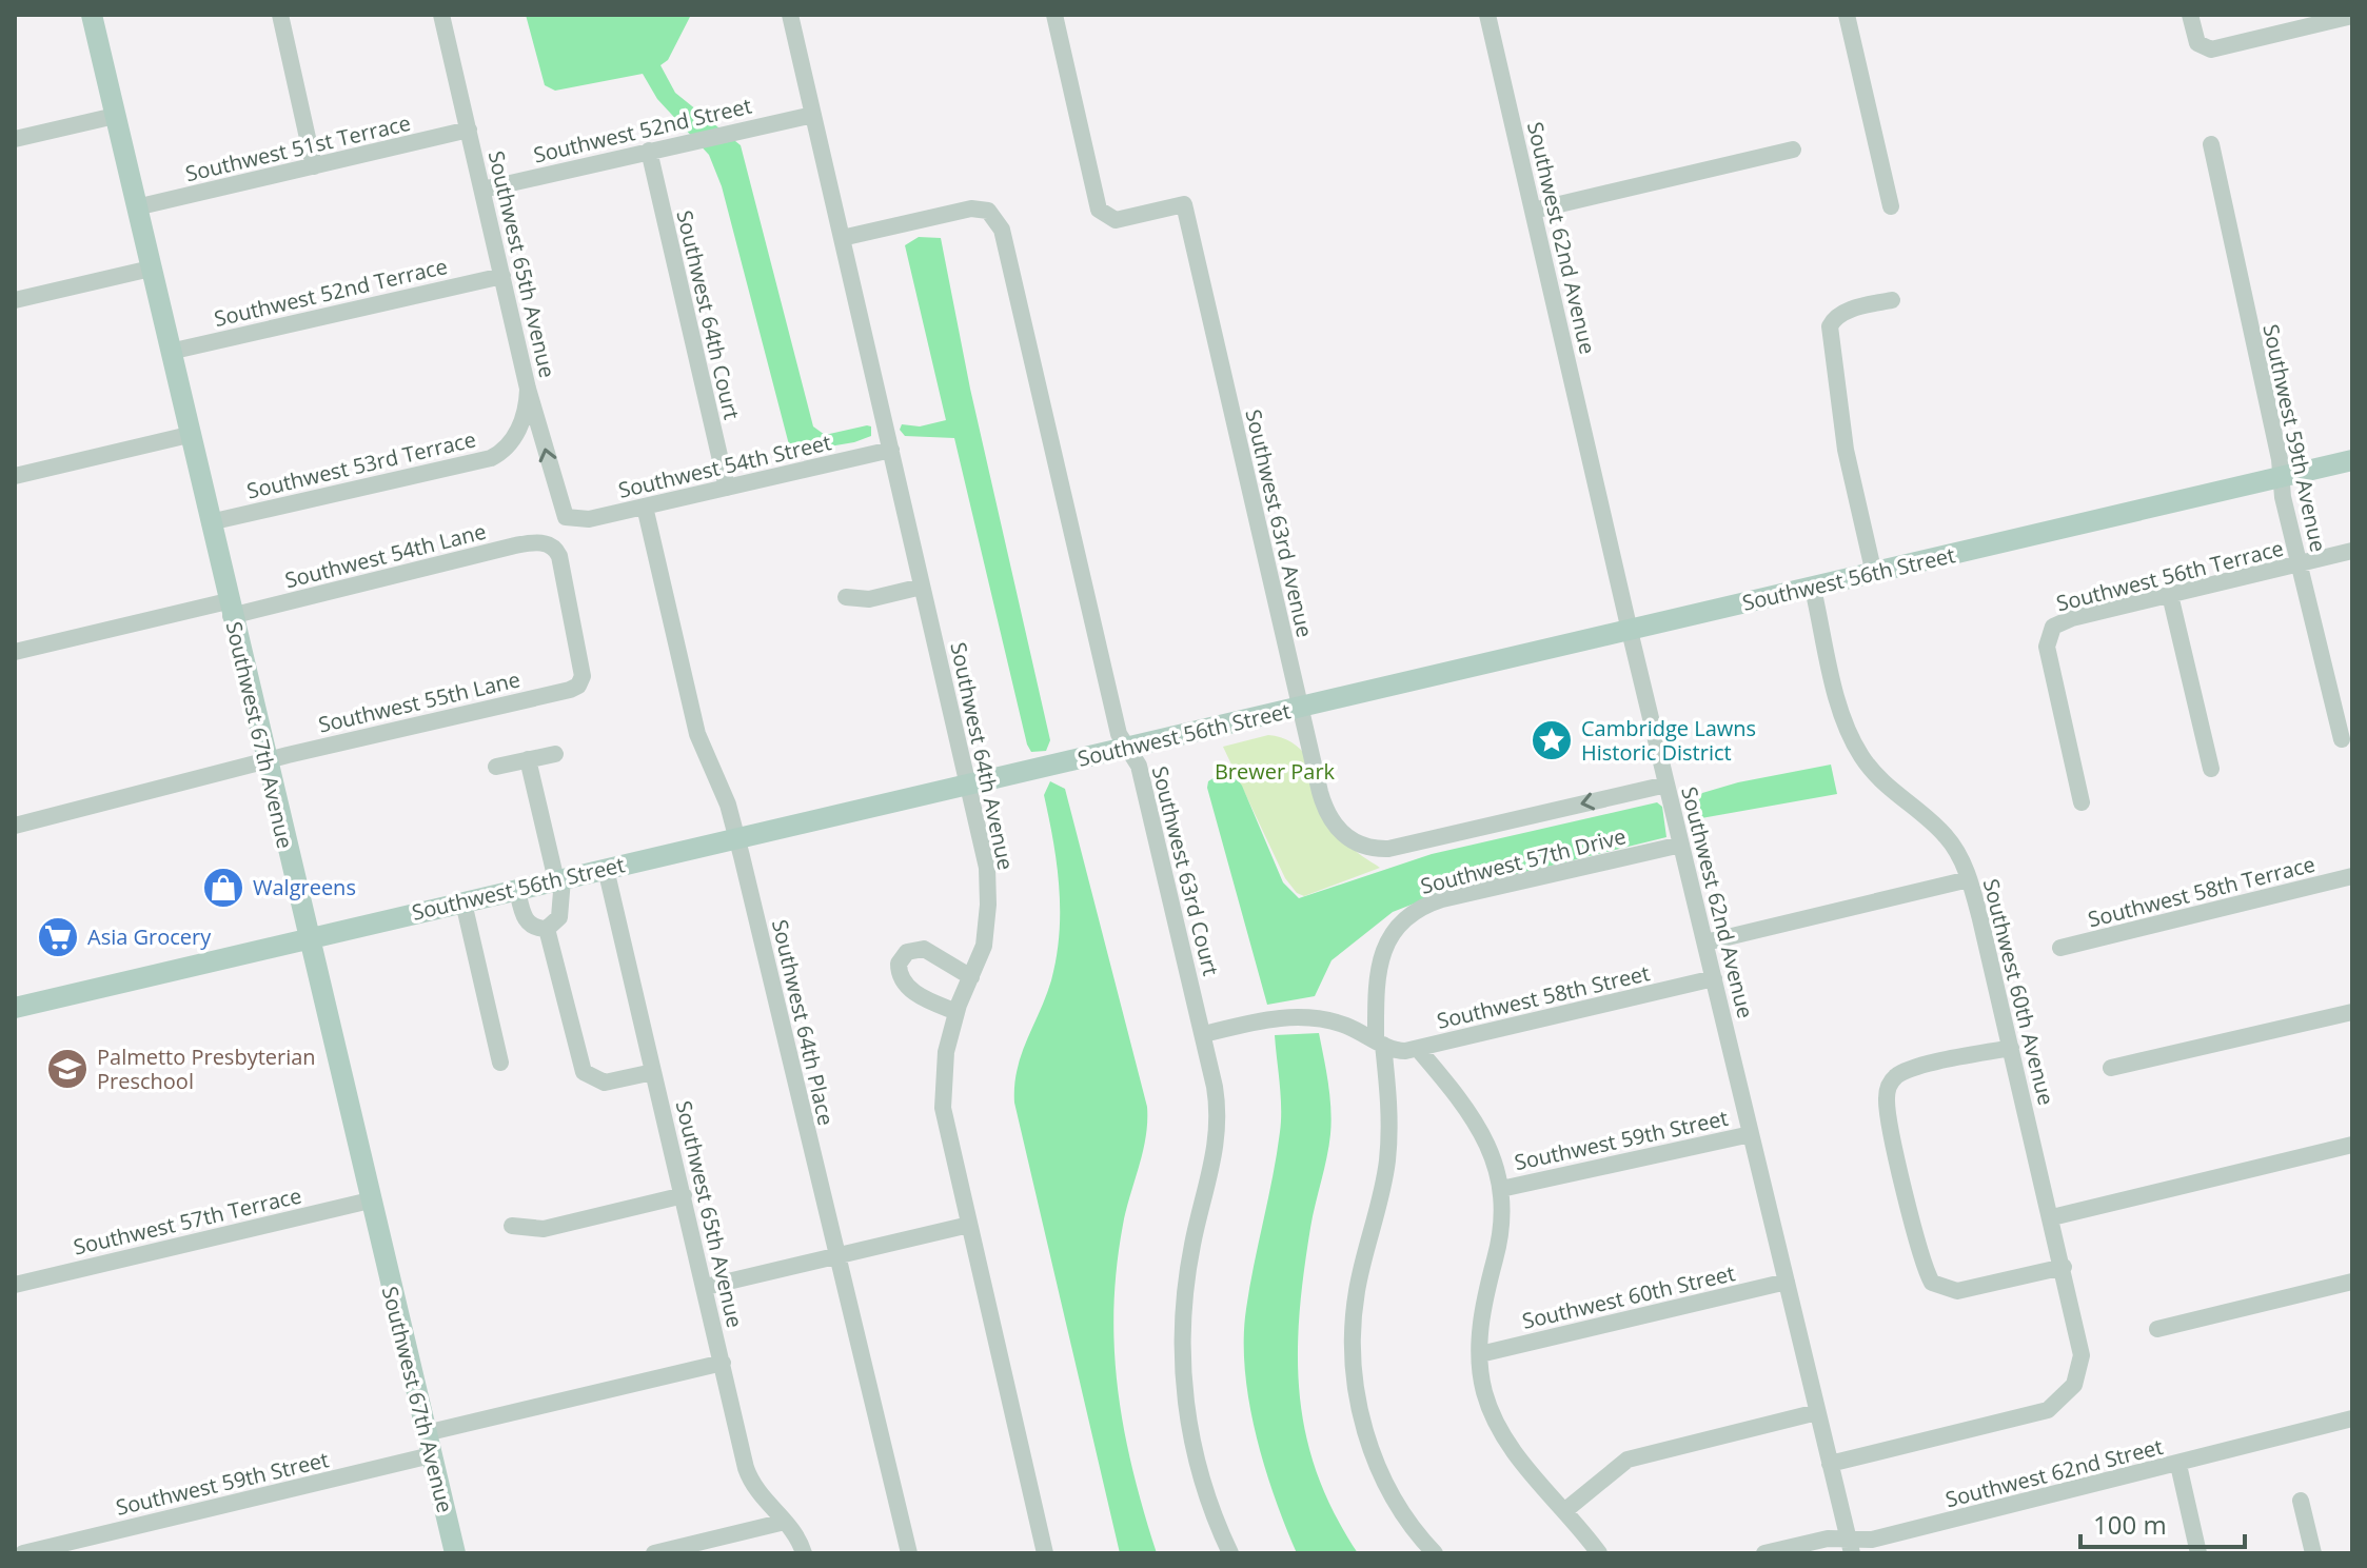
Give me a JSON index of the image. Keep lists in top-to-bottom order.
{
  "streets": {
    "main road": ["Southwest 56th Street", "Southwest 67th Avenue"],
    "street": [
      "Southwest 52nd Street",
      "Southwest 51st Terrace",
      "Southwest 62nd Avenue",
      "Southwest 65th Avenue",
      "Southwest 52nd Terrace",
      "Southwest 64th Court",
      "Southwest 59th Avenue",
      "Southwest 53rd Terrace",
      "Southwest 54th Street",
      "Southwest 63rd Avenue",
      "Southwest 54th Lane",
      "Southwest 56th Terrace",
      "Southwest 55th Lane",
      "Southwest 64th Avenue",
      "Southwest 57th Drive",
      "Southwest 63rd Court",
      "Southwest 58th Terrace",
      "Southwest 60th Avenue",
      "Southwest 58th Street",
      "Southwest 64th Place",
      "Southwest 59th Street",
      "Southwest 57th Terrace",
      "Southwest 60th Street",
      "Southwest 62nd Street"
    ]
  },
  "crossings": [
    ["Southwest 52nd Street", "Southwest 65th Avenue"],
    ["Southwest 52nd Street", "Southwest 64th Court"],
    ["Southwest 52nd Street", "Southwest 64th Avenue"],
    ["Southwest 51st Terrace", "Southwest 65th Avenue"],
    ["Southwest 51st Terrace", "Southwest 67th Avenue"],
    ["Southwest 62nd Avenue", "Southwest 63rd Avenue"],
    ["Southwest 62nd Avenue", "Southwest 56th Street"],
    ["Southwest 62nd Avenue", "Southwest 57th Drive"],
    ["Southwest 62nd Avenue", "Southwest 60th Avenue"],
    ["Southwest 62nd Avenue", "Southwest 58th Street"],
    ["Southwest 62nd Avenue", "Southwest 59th Street"],
    ["Southwest 62nd Avenue", "Southwest 60th Street"],
    ["Southwest 62nd Avenue", "Southwest 62nd Street"],
    ["Southwest 65th Avenue", "Southwest 52nd Terrace"],
    ["Southwest 65th Avenue", "Southwest 53rd Terrace"],
    ["Southwest 65th Avenue", "Southwest 54th Street"],
    ["Southwest 65th Avenue", "Southwest 56th Street"],
    ["Southwest 52nd Terrace", "Southwest 67th Avenue"],
    ["Southwest 64th Court", "Southwest 54th Street"],
    ["Southwest 59th Avenue", "Southwest 56th Terrace"],
    ["Southwest 59th Avenue", "Southwest 56th Street"],
    ["Southwest 53rd Terrace", "Southwest 67th Avenue"],
    ["Southwest 54th Street", "Southwest 64th Avenue"],
    ["Southwest 54th Street", "Southwest 64th Place"],
    ["Southwest 63rd Avenue", "Southwest 56th Street"],
    ["Southwest 54th Lane", "Southwest 55th Lane"],
    ["Southwest 54th Lane", "Southwest 67th Avenue"],
    ["Southwest 56th Street", "Southwest 67th Avenue"],
    ["Southwest 56th Street", "Southwest 64th Avenue"],
    ["Southwest 56th Street", "Southwest 63rd Court"],
    ["Southwest 56th Street", "Southwest 60th Avenue"],
    ["Southwest 56th Street", "Southwest 64th Place"],
    ["Southwest 55th Lane", "Southwest 67th Avenue"],
    ["Southwest 67th Avenue", "Southwest 59th Street"],
    ["Southwest 67th Avenue", "Southwest 57th Terrace"],
    ["Southwest 64th Avenue", "Southwest 63rd Court"],
    ["Southwest 57th Drive", "Southwest 58th Street"],
    ["Southwest 63rd Court", "Southwest 58th Street"]
  ],
  "parks": ["Brewer Park"],
  "places": {
    "place": ["Cambridge Lawns Historic District"],
    "shop": ["Walgreens"],
    "supermarket": ["Asia Grocery"],
    "school or university": ["Palmetto Presbyterian Preschool"]
  },
  "scale_bar": "100 m"
}
